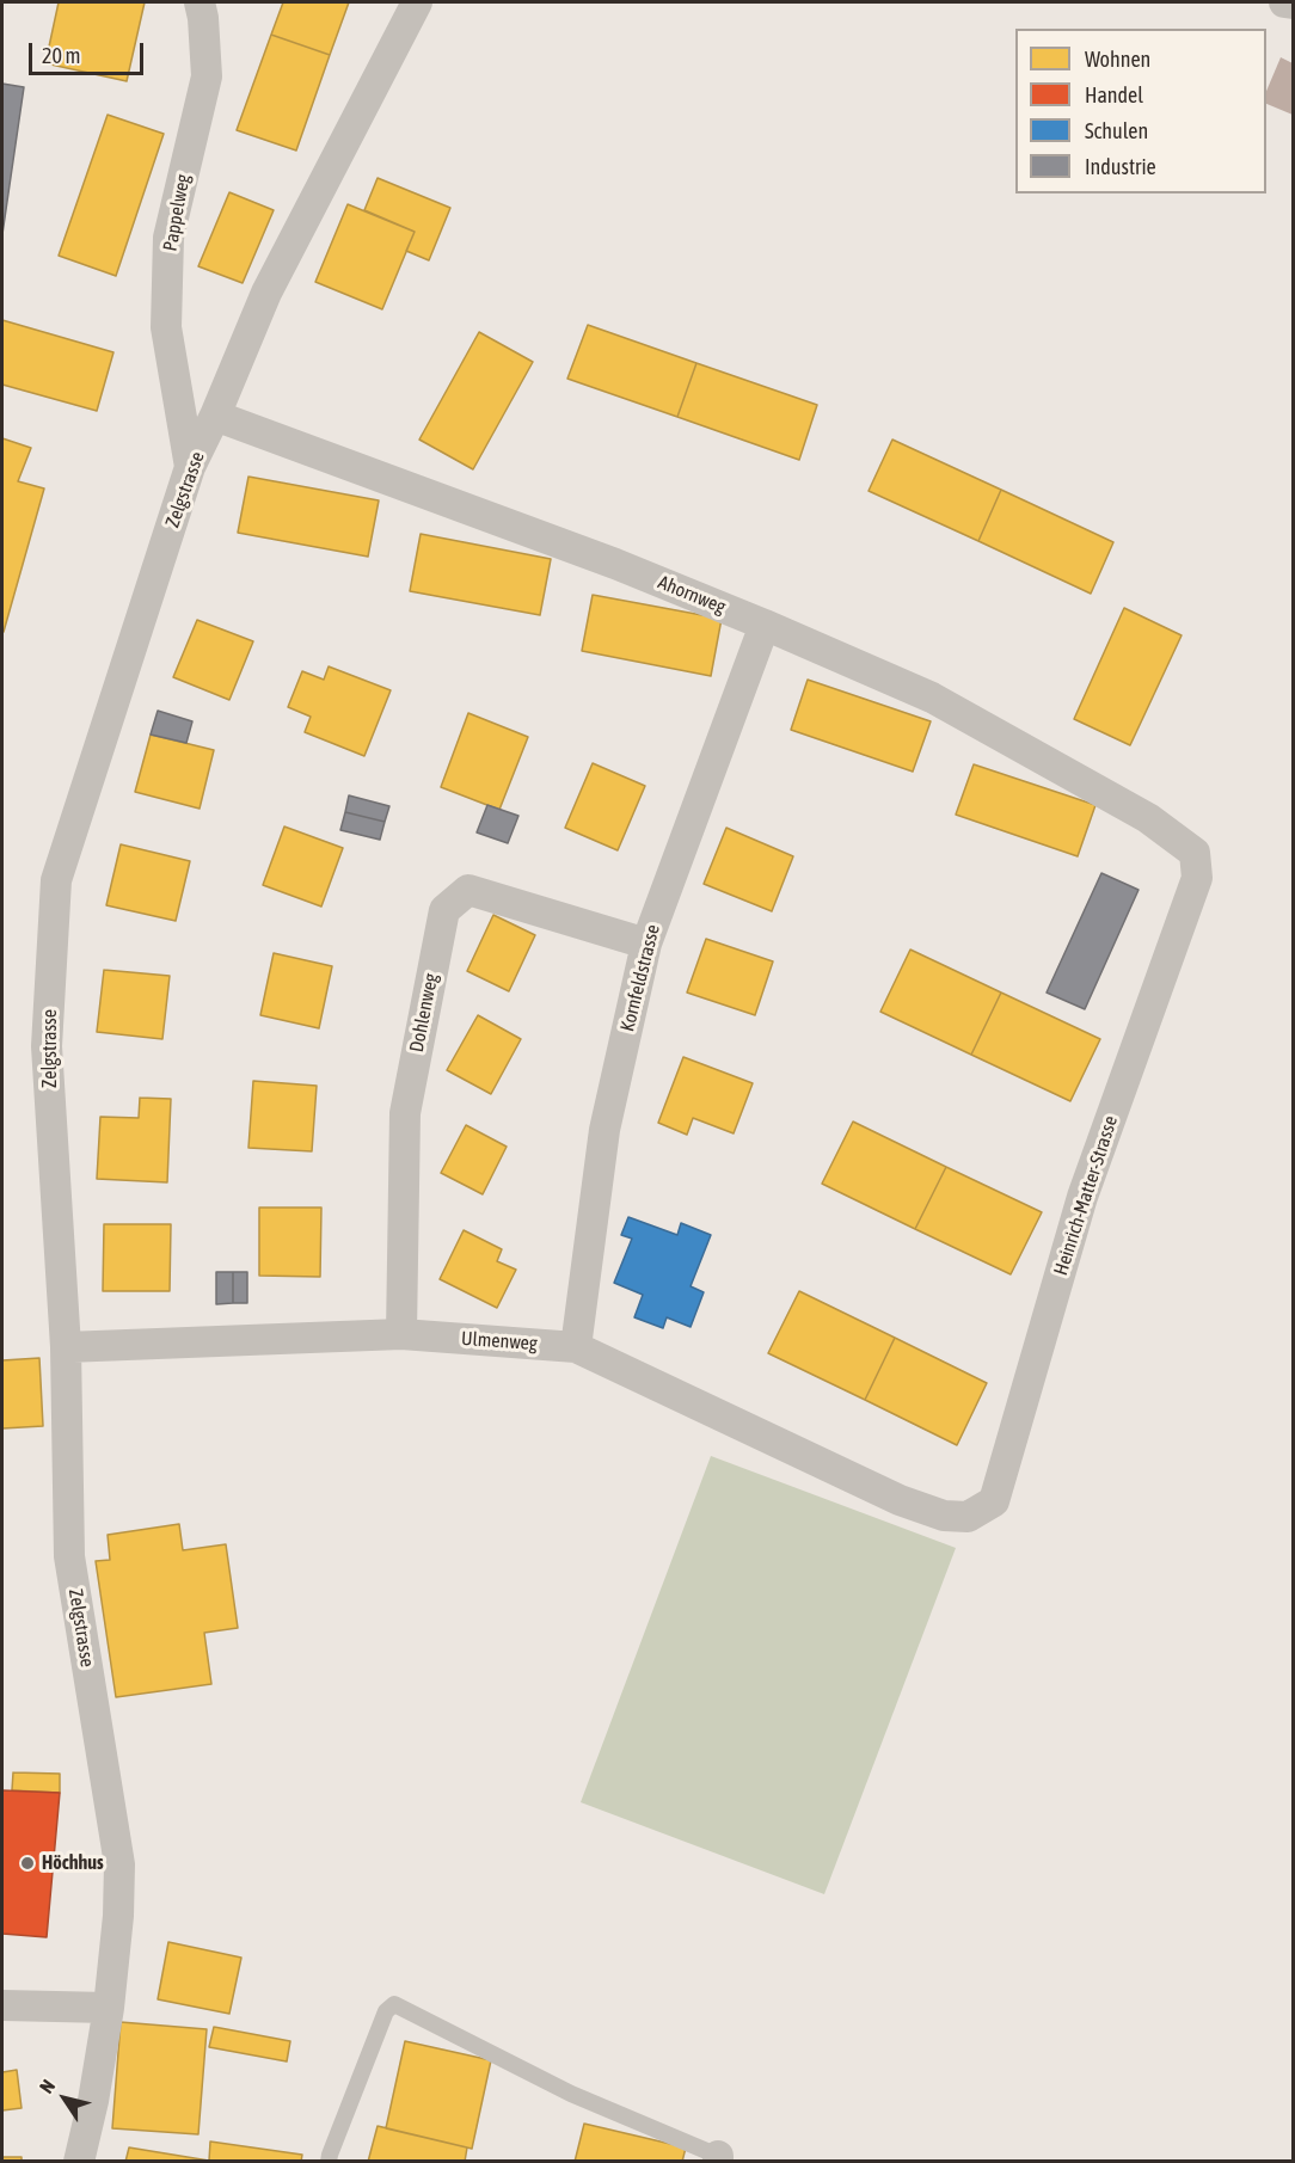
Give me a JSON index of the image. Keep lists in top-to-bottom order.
{
  "streets": {
    "street": [
      "Pappelweg",
      "Zelgstrasse",
      "Ahornweg",
      "Kornfeldstrasse",
      "Dohlenweg",
      "Heinrich-Matter-Strasse",
      "Ulmenweg"
    ]
  },
  "crossings": [
    ["Pappelweg", "Zelgstrasse"],
    ["Zelgstrasse", "Ahornweg"],
    ["Zelgstrasse", "Ulmenweg"],
    ["Ahornweg", "Kornfeldstrasse"],
    ["Ahornweg", "Heinrich-Matter-Strasse"],
    ["Kornfeldstrasse", "Dohlenweg"],
    ["Kornfeldstrasse", "Ulmenweg"],
    ["Dohlenweg", "Ulmenweg"],
    ["Heinrich-Matter-Strasse", "Ulmenweg"]
  ],
  "places": ["Höchhus"],
  "legend": [
    "Wohnen",
    "Handel",
    "Schulen",
    "Industrie"
  ],
  "scale_bar": "20 m",
  "north": "top left"
}
